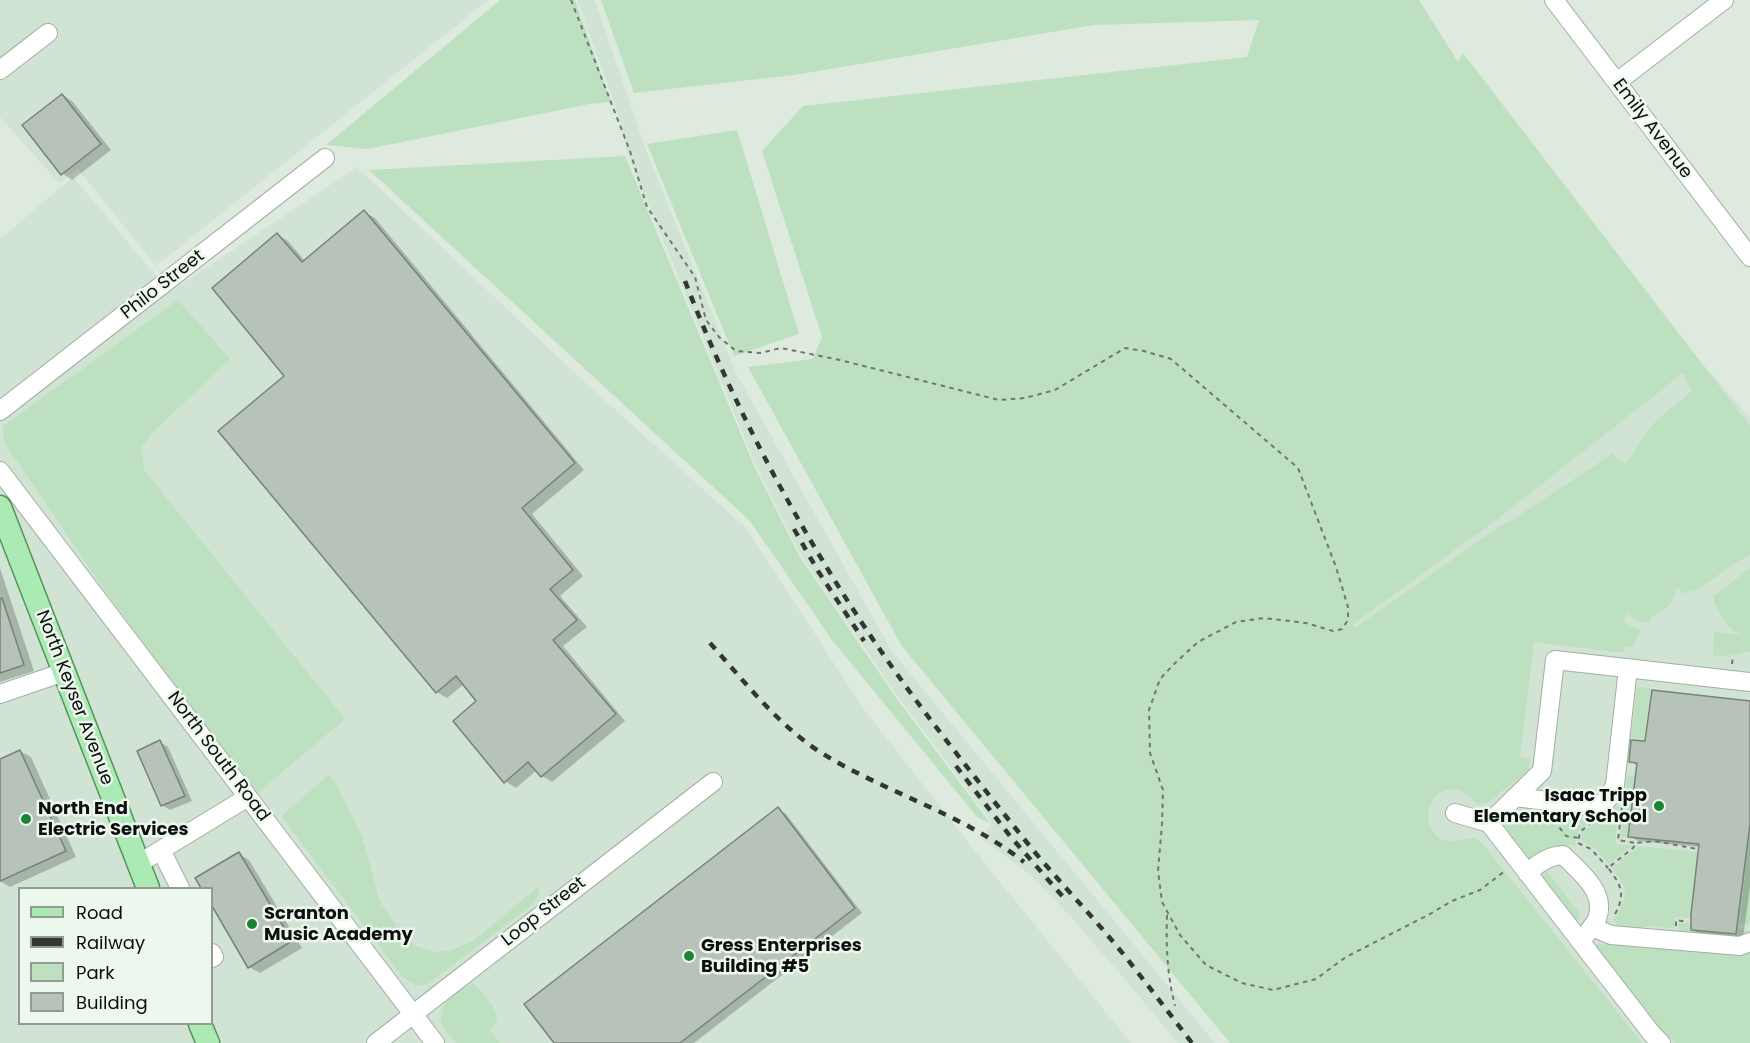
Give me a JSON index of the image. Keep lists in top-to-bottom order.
{
  "streets": {
    "main road": ["North Keyser Avenue"],
    "street": [
      "Emily Avenue",
      "Philo Street",
      "North South Road",
      "Loop Street"
    ]
  },
  "crossings": [
    ["North South Road", "Loop Street"]
  ],
  "places": [
    "Isaac Tripp Elementary School",
    "North End Electric Services",
    "Scranton Music Academy",
    "Gress Enterprises Building #5"
  ],
  "legend": [
    "Road",
    "Railway",
    "Park",
    "Building"
  ]
}
